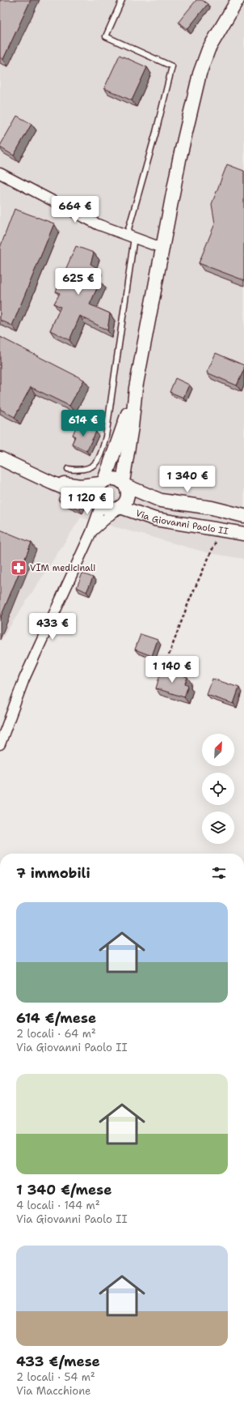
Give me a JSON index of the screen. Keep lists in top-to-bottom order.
{
  "streets": {
    "street": ["Via Giovanni Paolo II"]
  },
  "places": {
    "pharmacy": ["VIM medicinali"]
  },
  "north": "top right",
  "page": {
    "price": [
      "664 €",
      "625 €",
      "614 €",
      "1 340 €",
      "1 120 €",
      "433 €",
      "1 140 €"
    ],
    "heading": "7 immobili",
    "list": [
      {
        "name": "614 €/mese",
        "note": "2 locali · 64 m² · Via Giovanni Paolo II"
      },
      {
        "name": "1 340 €/mese",
        "note": "4 locali · 144 m² · Via Giovanni Paolo II"
      },
      {
        "name": "433 €/mese",
        "note": "2 locali · 54 m² · Via Macchione"
      }
    ]
  }
}
